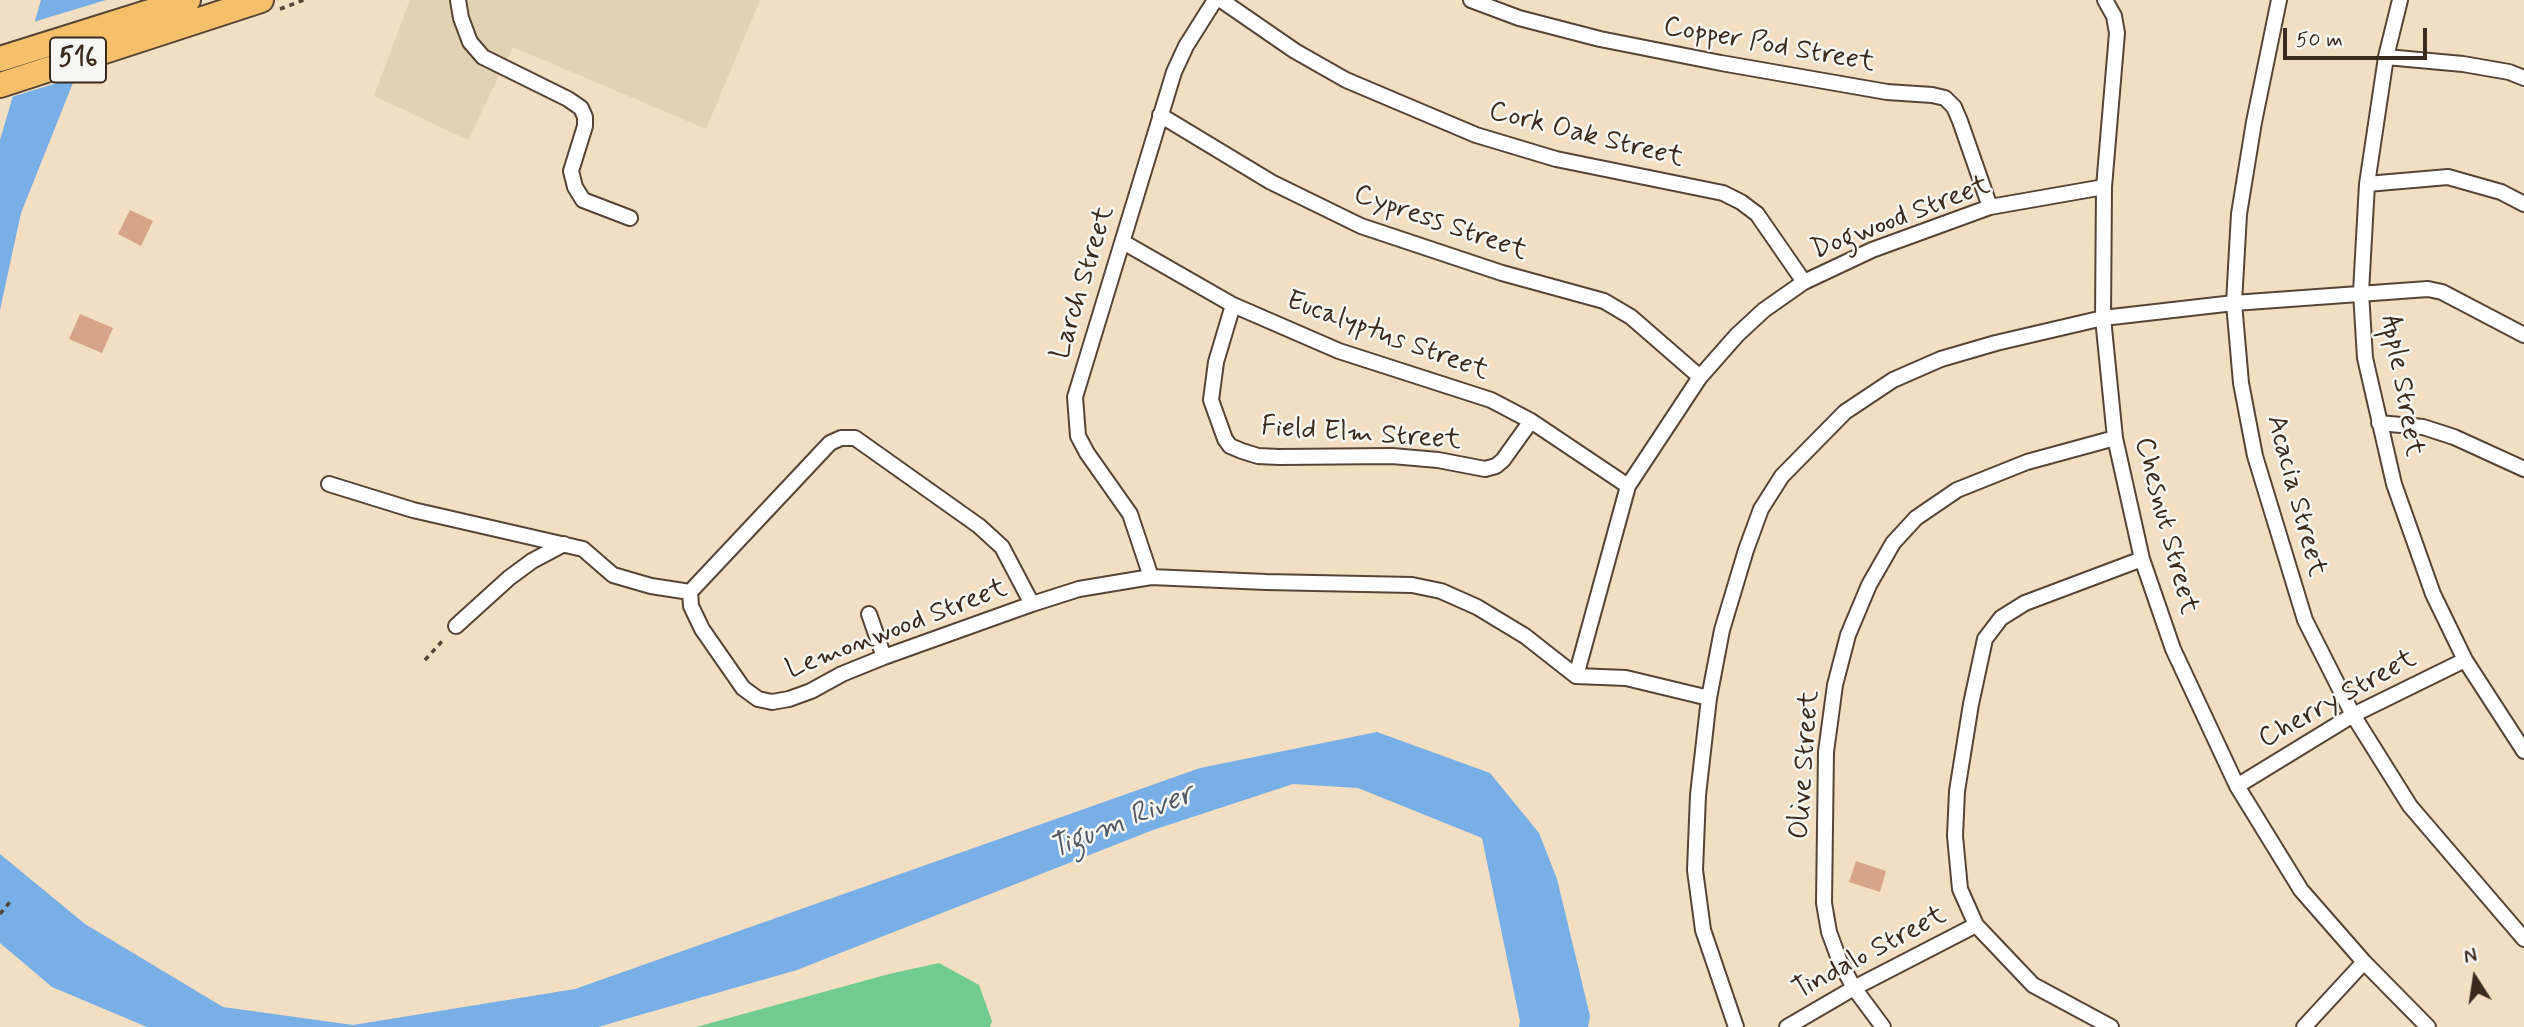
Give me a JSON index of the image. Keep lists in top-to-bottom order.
{
  "streets": {
    "highway": ["516"],
    "street": [
      "Copper Pod Street",
      "Cork Oak Street",
      "Dogwood Street",
      "Cypress Street",
      "Larch Street",
      "Eucalyptus Street",
      "Apple Street",
      "Field Elm Street",
      "Acacia Street",
      "Chesnut Street",
      "Lemonwood Street",
      "Cherry Street",
      "Olive Street",
      "Tindalo Street"
    ]
  },
  "crossings": [
    ["Copper Pod Street", "Dogwood Street"],
    ["Cork Oak Street", "Dogwood Street"],
    ["Dogwood Street", "Cypress Street"],
    ["Dogwood Street", "Eucalyptus Street"],
    ["Dogwood Street", "Chesnut Street"],
    ["Dogwood Street", "Lemonwood Street"],
    ["Cypress Street", "Larch Street"],
    ["Larch Street", "Eucalyptus Street"],
    ["Larch Street", "Lemonwood Street"],
    ["Eucalyptus Street", "Field Elm Street"],
    ["Apple Street", "Cherry Street"],
    ["Acacia Street", "Cherry Street"],
    ["Chesnut Street", "Cherry Street"],
    ["Chesnut Street", "Olive Street"],
    ["Olive Street", "Tindalo Street"]
  ],
  "water": ["Tigum River"],
  "scale_bar": "50 m",
  "north": "top"
}
